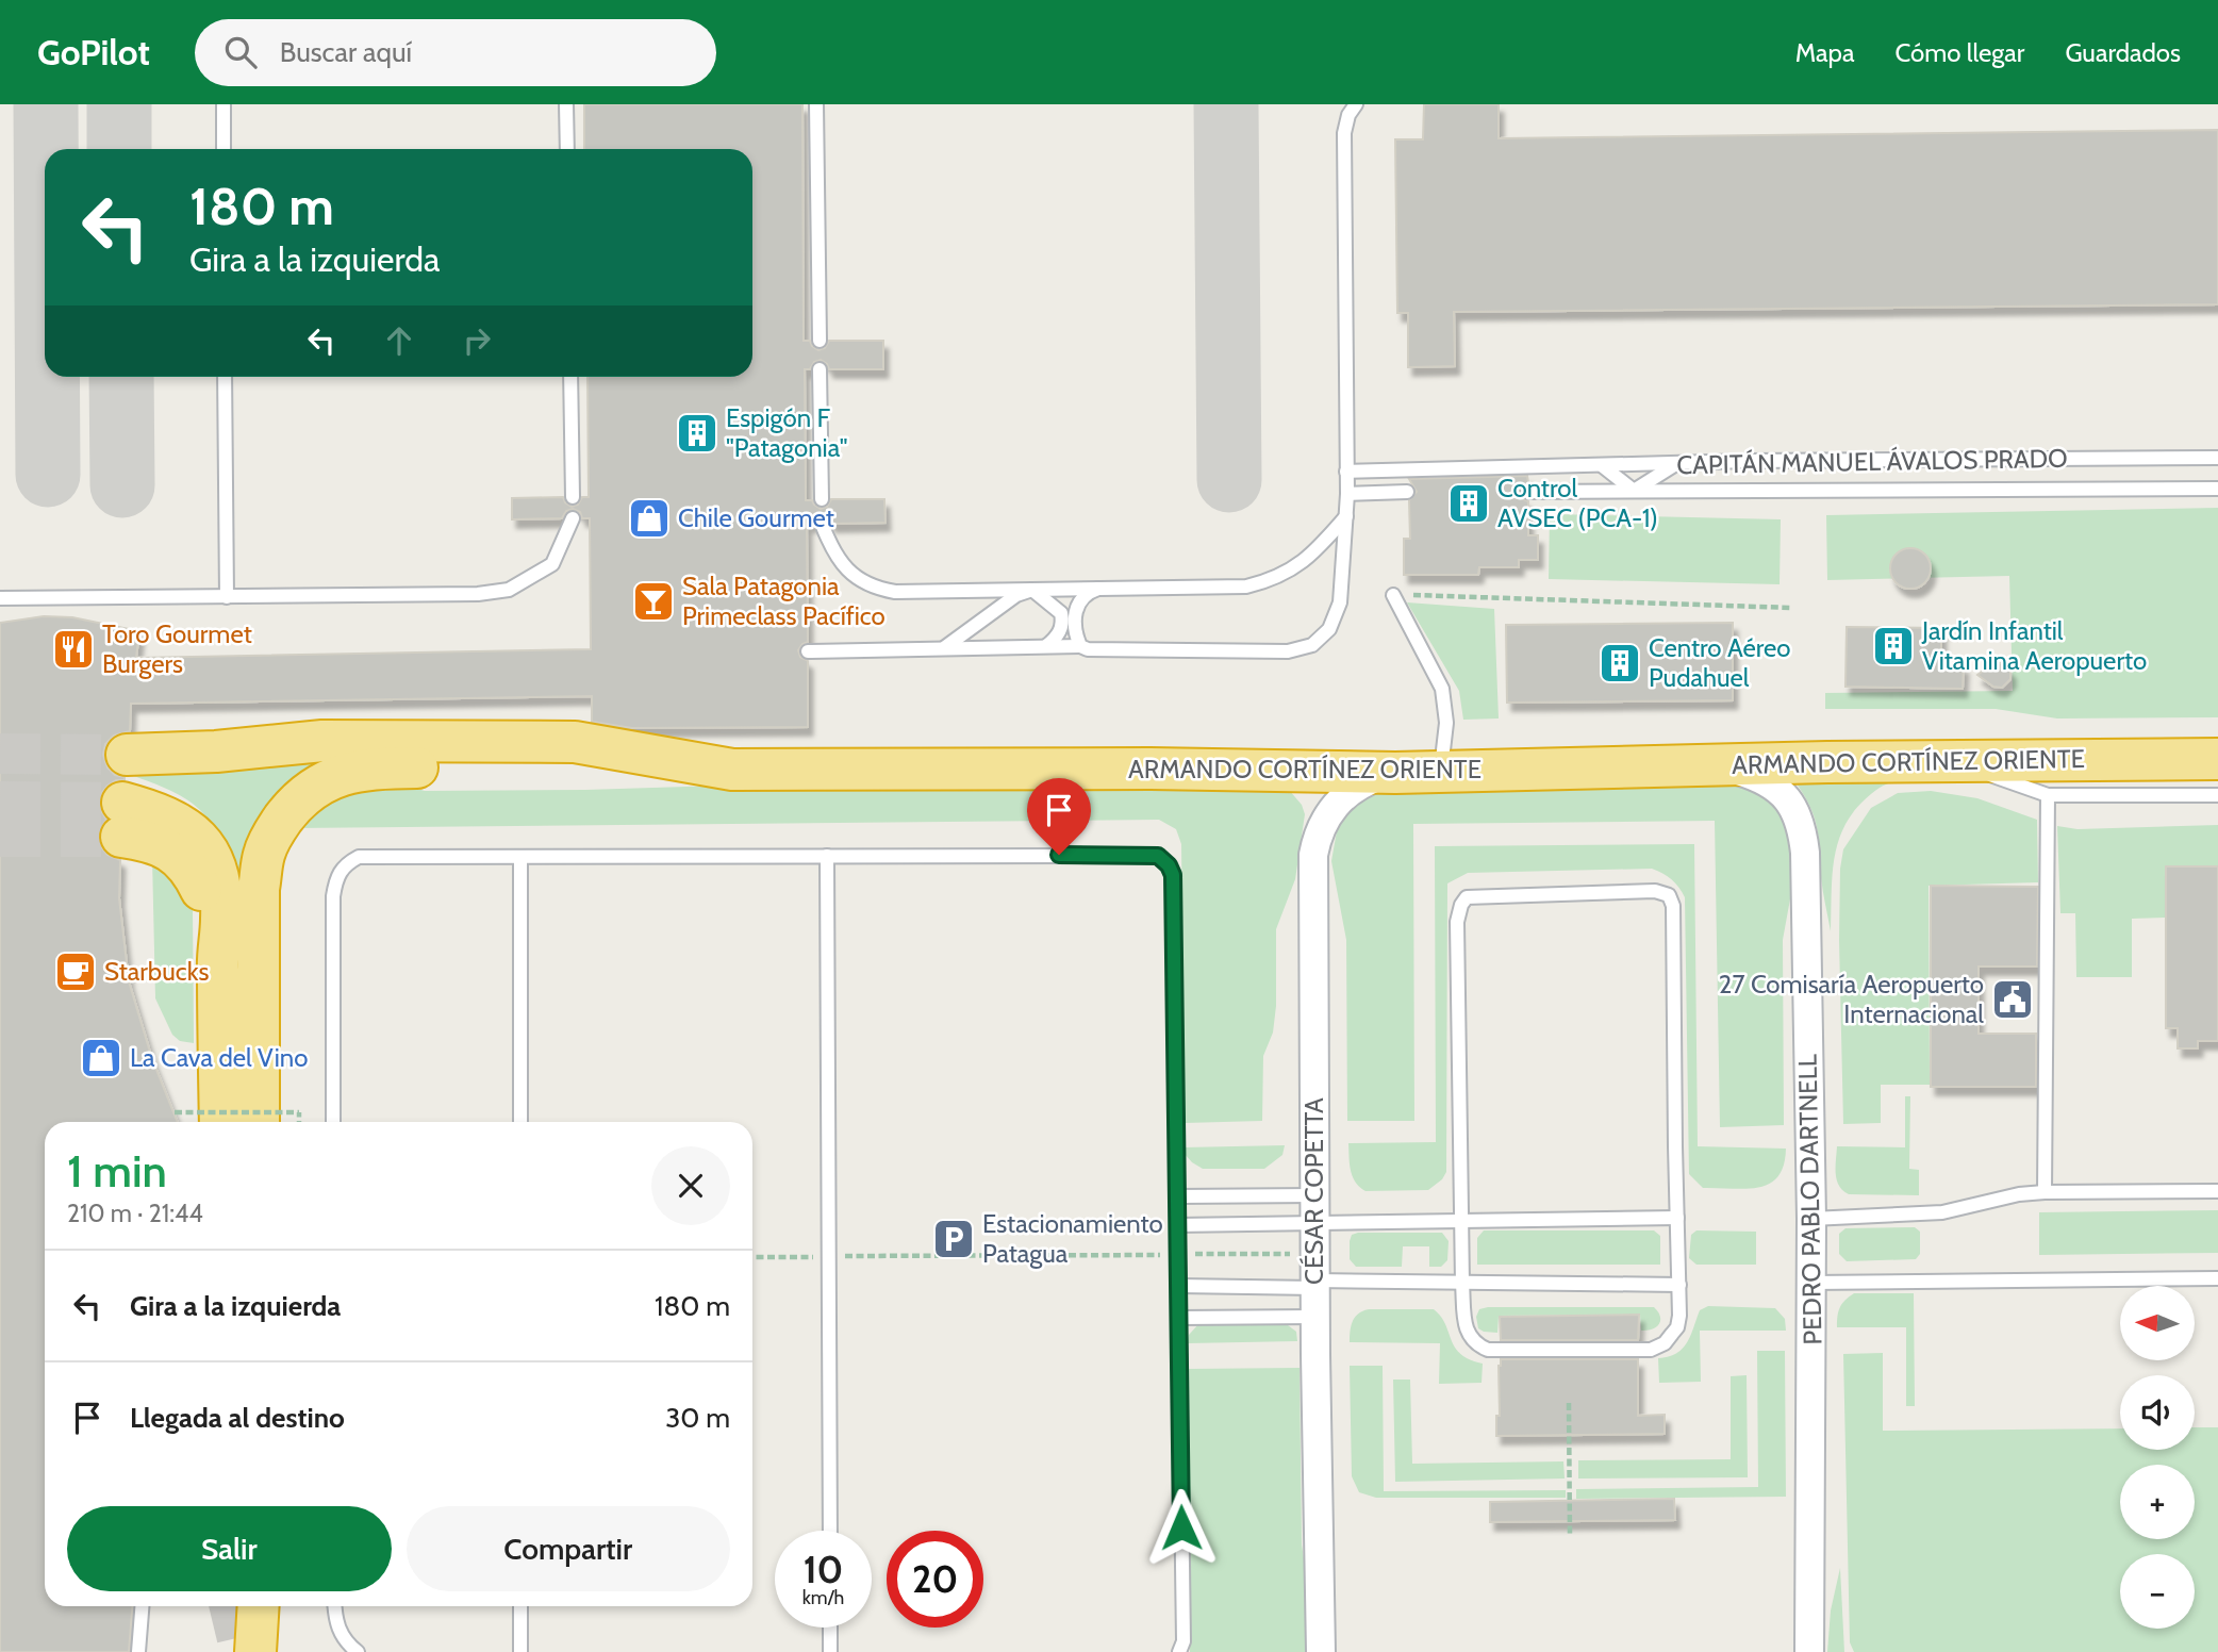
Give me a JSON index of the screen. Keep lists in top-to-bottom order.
{
  "streets": {
    "highway": ["ARMANDO CORTÍNEZ ORIENTE"],
    "street": ["CÉSAR COPETTA", "PEDRO PABLO DARTNELL"],
    "lane": ["CAPITÁN MANUEL ÁVALOS PRADO"]
  },
  "crossings": [
    ["ARMANDO CORTÍNEZ ORIENTE", "CÉSAR COPETTA"],
    ["ARMANDO CORTÍNEZ ORIENTE", "PEDRO PABLO DARTNELL"]
  ],
  "places": {
    "building": [
      "Espigón F \"Patagonia\"",
      "Control AVSEC (PCA-1)",
      "Jardín Infantil Vitamina Aeropuerto",
      "Centro Aéreo Pudahuel"
    ],
    "shop": ["Chile Gourmet", "La Cava del Vino"],
    "bar": ["Sala Patagonia Primeclass Pacífico"],
    "restaurant": ["Toro Gourmet Burgers"],
    "cafe": ["Starbucks"],
    "public building": ["27 Comisaría Aeropuerto Internacional"],
    "parking": ["Estacionamiento Patagua"]
  },
  "north": "left",
  "page": {
    "header": "GoPilot",
    "search": "Buscar aquí",
    "nav": ["Mapa", "Cómo llegar", "Guardados"],
    "turn": ["180 m", "Gira a la izquierda"],
    "heading": ["1 min", "210 m · 21:44"],
    "list": [
      {
        "name": "Gira a la izquierda",
        "value": "180 m"
      },
      {
        "name": "Llegada al destino",
        "value": "30 m"
      }
    ],
    "map_buttons": ["+", "−"],
    "buttons": ["Salir", "Compartir"],
    "speed": "10 km/h",
    "limit": "20"
  }
}
